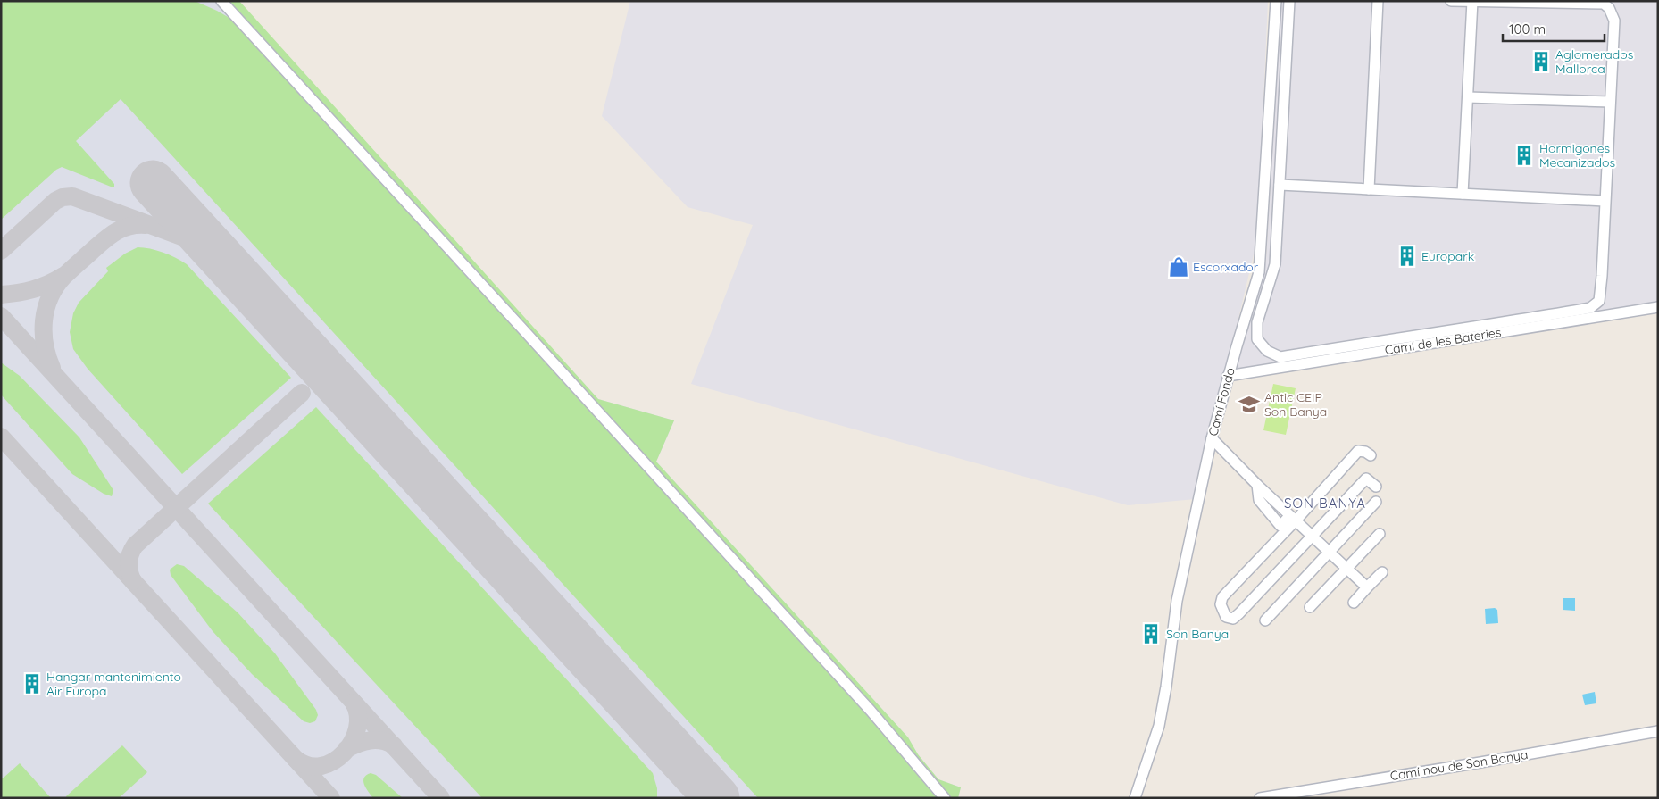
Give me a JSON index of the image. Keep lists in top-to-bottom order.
{
  "streets": {
    "street": ["Camí de les Bateries", "Camí Fondo", "Camí nou de Son Banya"]
  },
  "crossings": [
    ["Camí de les Bateries", "Camí Fondo"]
  ],
  "districts": ["SON BANYA"],
  "places": {
    "building": [
      "Aglomerados Mallorca",
      "Hormigones Mecanizados",
      "Europark",
      "Son Banya",
      "Hangar mantenimiento Air Europa"
    ],
    "shop": ["Escorxador"],
    "school or university": ["Antic CEIP Son Banya"]
  },
  "scale_bar": "100 m"
}
